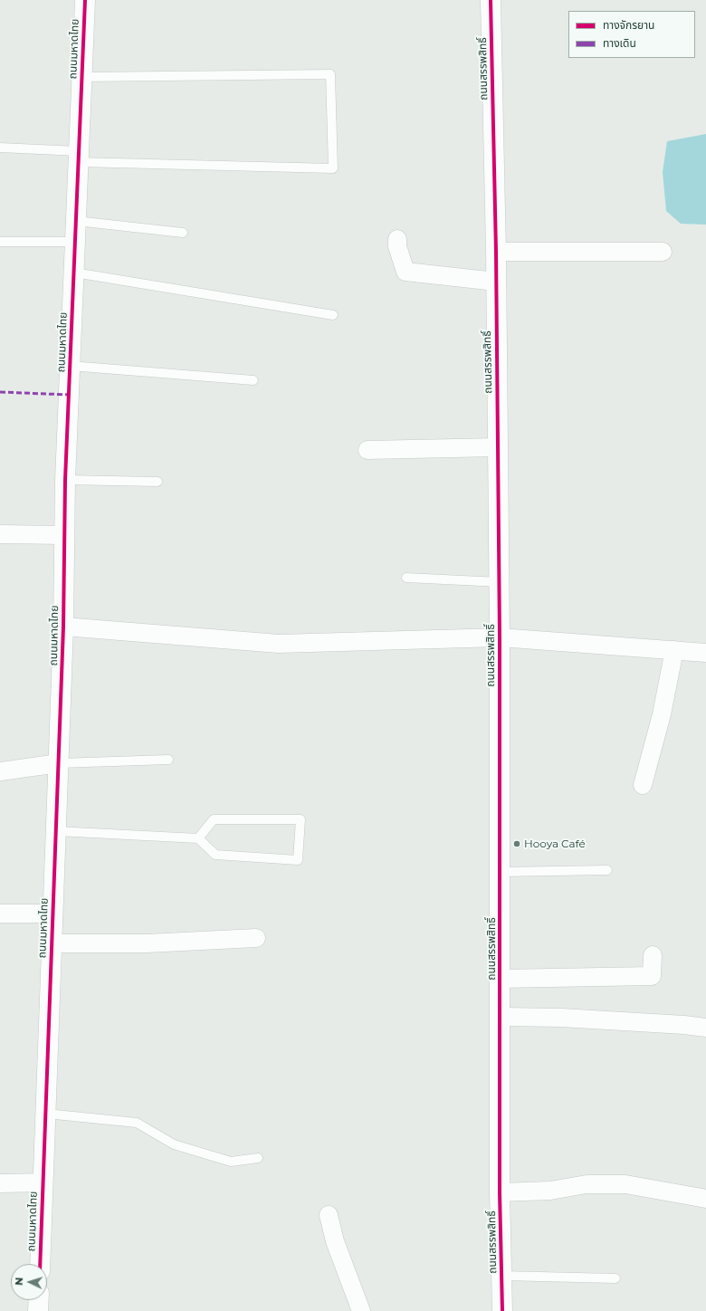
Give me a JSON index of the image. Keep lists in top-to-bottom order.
{
  "streets": {
    "street": ["ถนนมหาดไทย", "ถนนสรรพสิทธิ์"]
  },
  "places": ["Hooya Café"],
  "legend": ["ทางจักรยาน", "ทางเดิน"],
  "north": "left"
}
